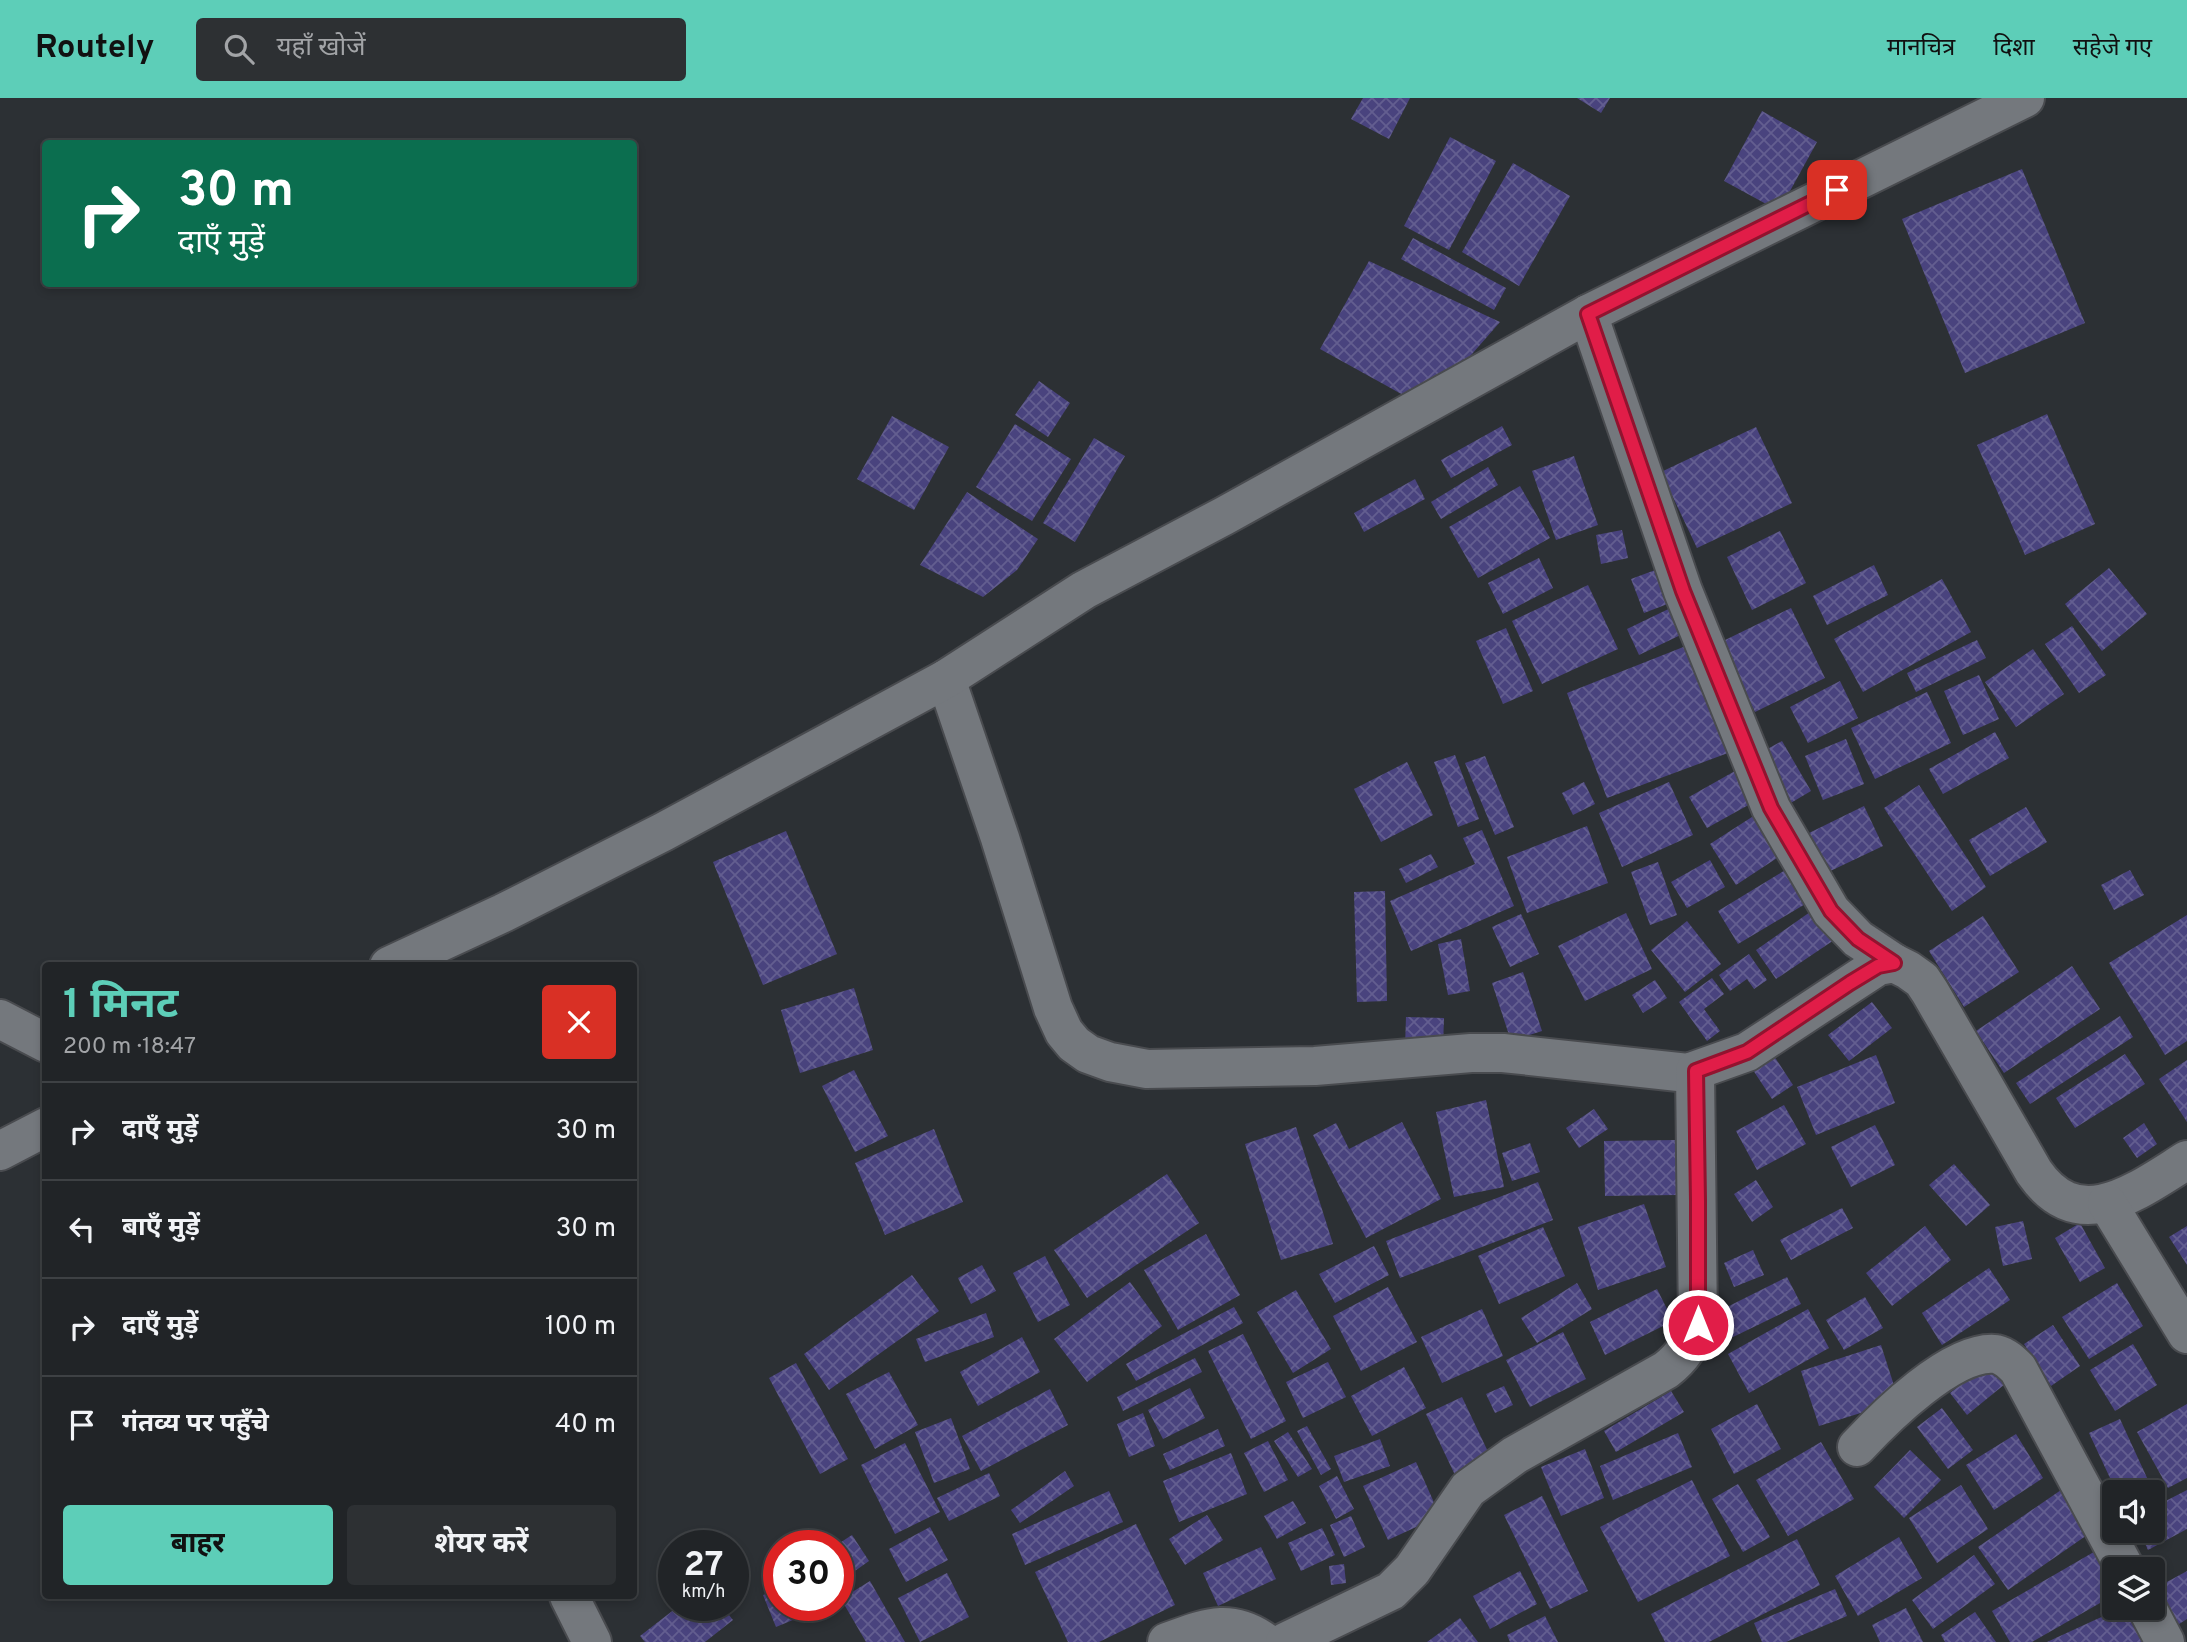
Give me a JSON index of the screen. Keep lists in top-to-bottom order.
{
  "page": {
    "header": "Routely",
    "search": "यहाँ खोजें",
    "nav": ["मानचित्र", "दिशा", "सहेजे गए"],
    "turn": ["30 m", "दाएँ मुड़ें"],
    "heading": ["1 मिनट", "200 m · 18:47"],
    "list": [
      {
        "name": "दाएँ मुड़ें",
        "value": "30 m"
      },
      {
        "name": "बाएँ मुड़ें",
        "value": "30 m"
      },
      {
        "name": "दाएँ मुड़ें",
        "value": "100 m"
      },
      {
        "name": "गंतव्य पर पहुँचे",
        "value": "40 m"
      }
    ],
    "buttons": ["बाहर", "शेयर करें"],
    "speed": "27 km/h",
    "limit": "30"
  }
}
